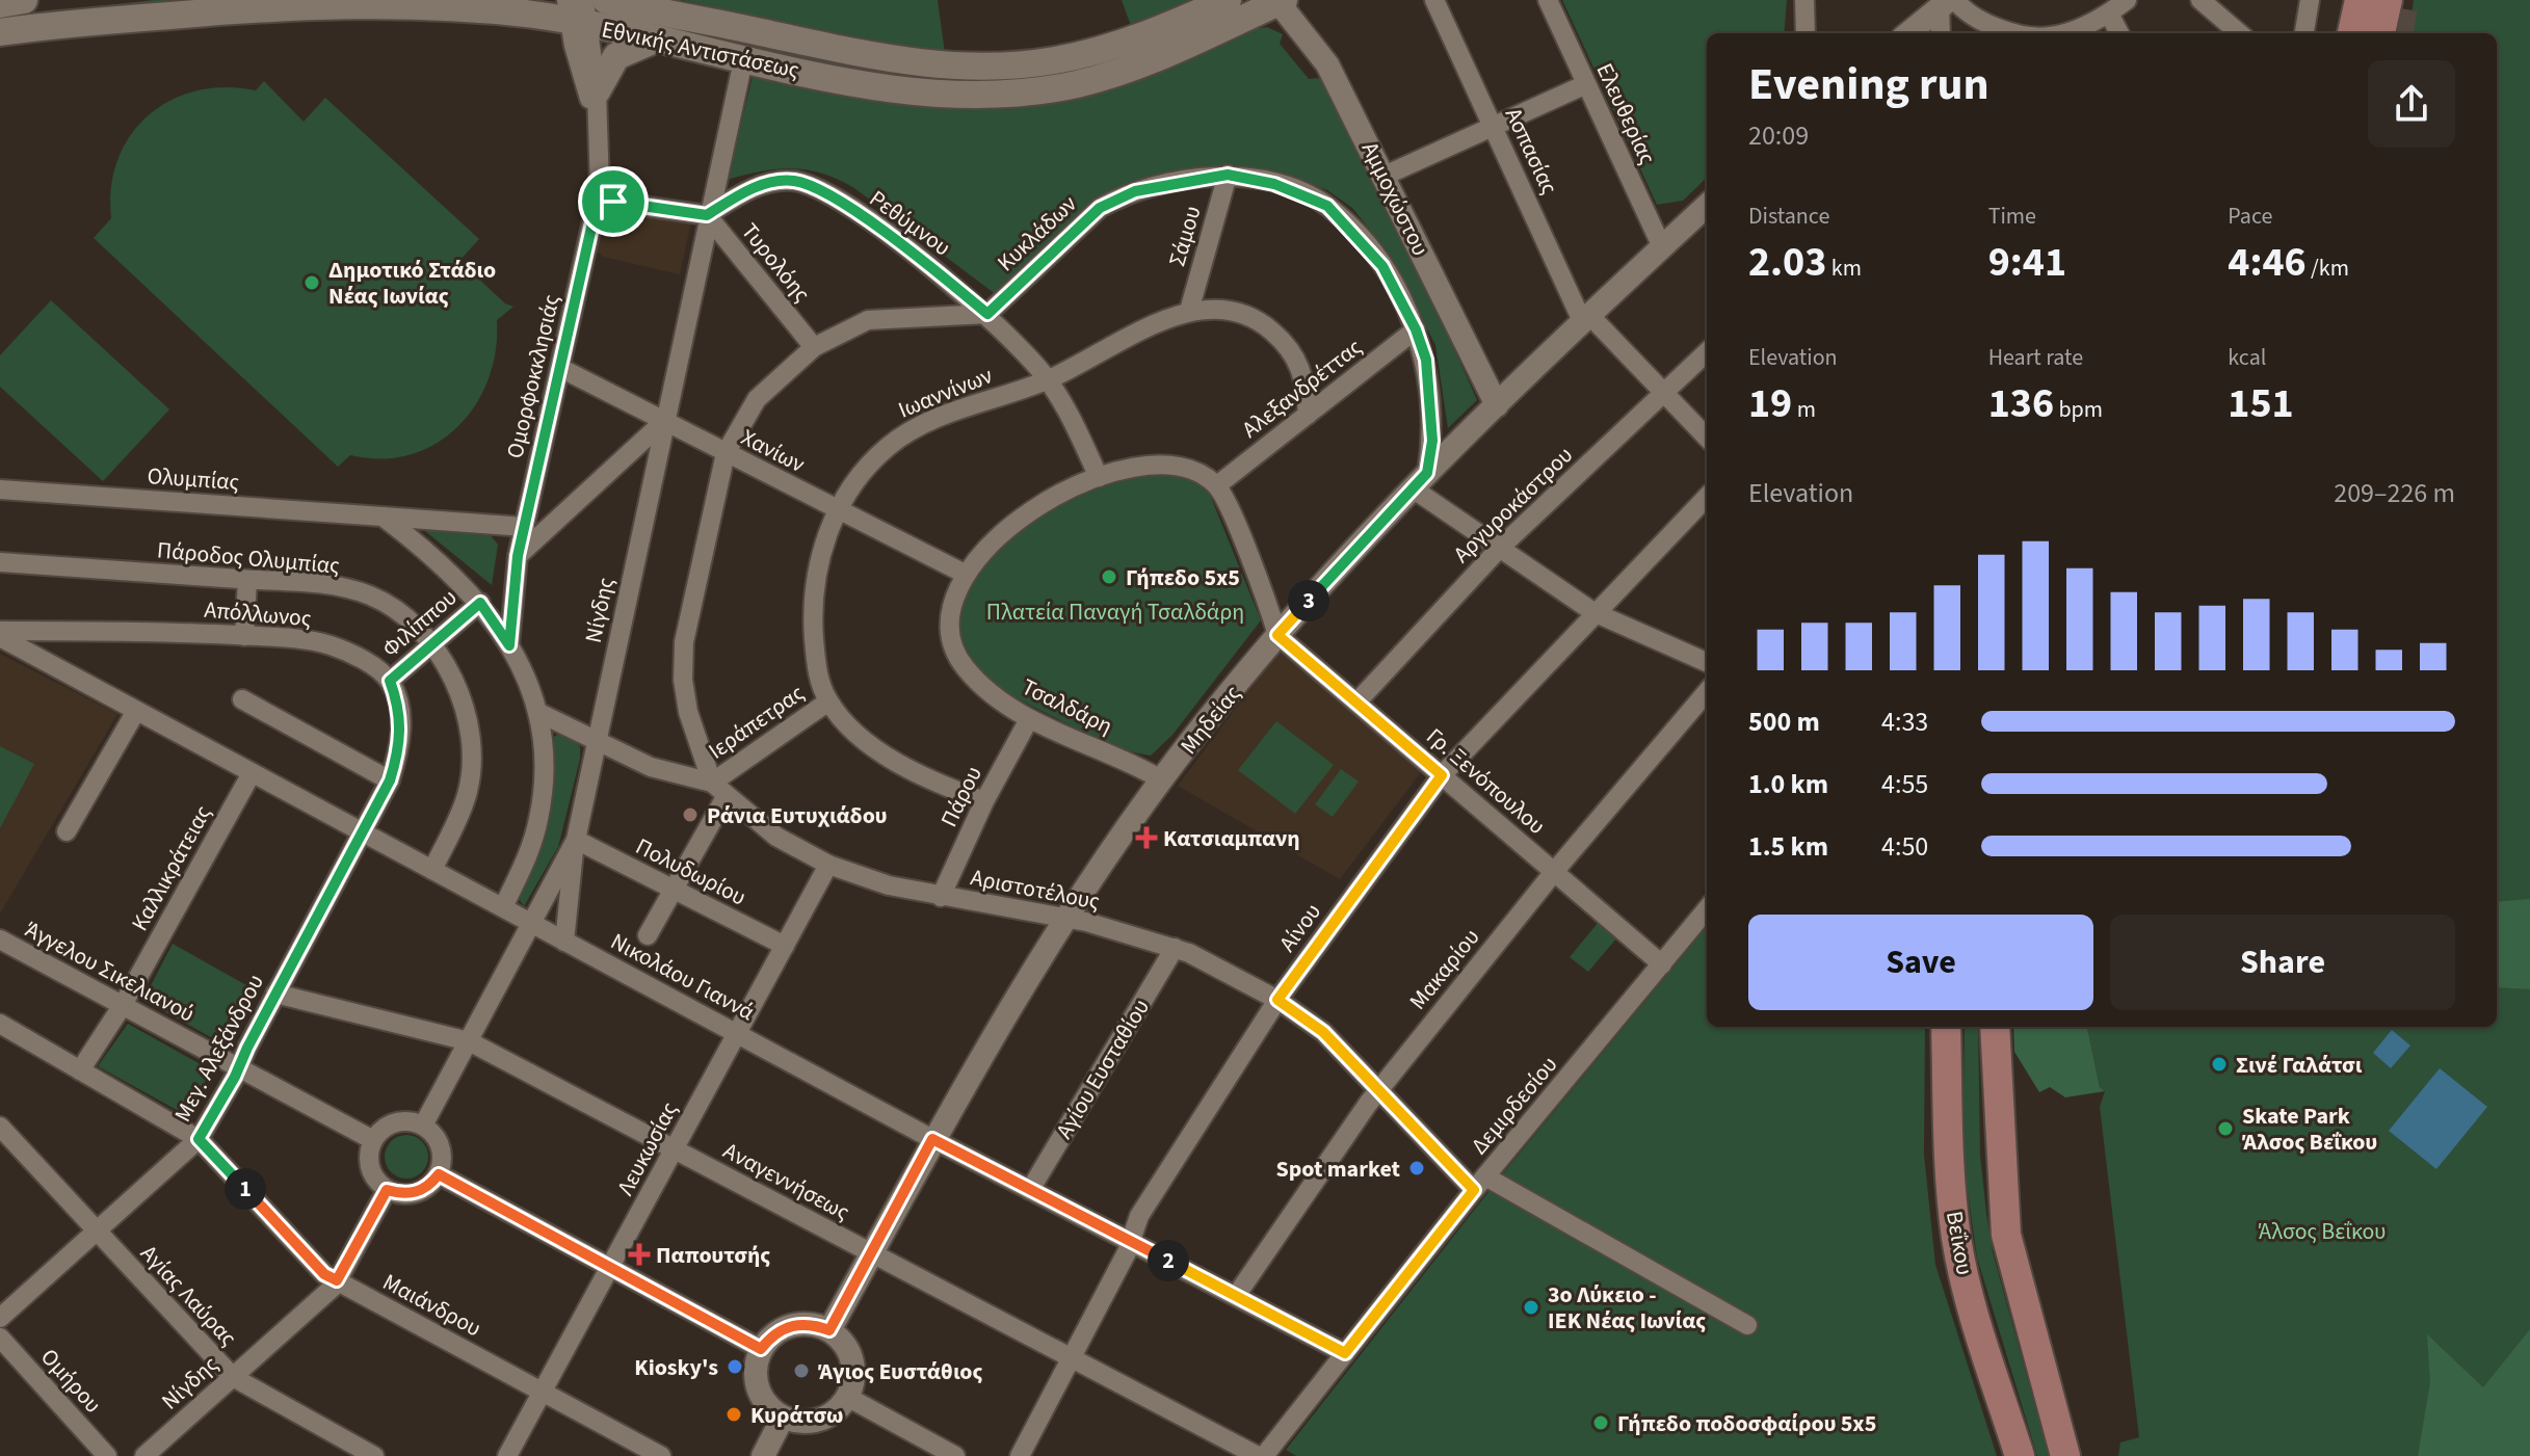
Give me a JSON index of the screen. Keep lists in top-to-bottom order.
{
  "streets": {
    "main road": ["Εθνικής Αντιστάσεως", "Βεΐκου"],
    "street": [
      "Ελευθερίας",
      "Ασπασίας",
      "Αμμοχώστου",
      "Ρεθύμνου",
      "Κυκλάδων",
      "Σάμου",
      "Τυρολόης",
      "Ομορφοκκλησιάς",
      "Αλεξανδρέττας",
      "Ιωαννίνων",
      "Χανίων",
      "Ολυμπίας",
      "Αργυροκάστρου",
      "Πάροδος Ολυμπίας",
      "Νίγδης",
      "Απόλλωνος",
      "Φιλίππου",
      "Τσαλδάρη",
      "Μηδείας",
      "Ιεράπετρας",
      "Γρ. Ξενόπουλου",
      "Πάρου",
      "Καλλικράτειας",
      "Πολυδωρίου",
      "Αριστοτέλους",
      "Αίνου",
      "Μακαρίου",
      "Άγγελου Σικελιανού",
      "Νικολάου Γιαννά",
      "Μεγ. Αλεξάνδρου",
      "Αγίου Ευσταθίου",
      "Δεμιρδεσίου",
      "Λευκωσίας",
      "Αναγεννήσεως",
      "Αγίας Λαύρας",
      "Μαιάνδρου",
      "Ομήρου"
    ]
  },
  "crossings": [
    ["Εθνικής Αντιστάσεως", "Αμμοχώστου"],
    ["Εθνικής Αντιστάσεως", "Ομορφοκκλησιάς"],
    ["Ελευθερίας", "Μηδείας"],
    ["Ασπασίας", "Αργυροκάστρου"],
    ["Ασπασίας", "Μηδείας"],
    ["Αμμοχώστου", "Μηδείας"],
    ["Ρεθύμνου", "Κυκλάδων"],
    ["Ρεθύμνου", "Τυρολόης"],
    ["Ρεθύμνου", "Ιωαννίνων"],
    ["Ρεθύμνου", "Νίγδης"],
    ["Ρεθύμνου", "Τσαλδάρη"],
    ["Κυκλάδων", "Σάμου"],
    ["Κυκλάδων", "Αλεξανδρέττας"],
    ["Κυκλάδων", "Μηδείας"],
    ["Σάμου", "Ιωαννίνων"],
    ["Τυρολόης", "Νίγδης"],
    ["Ομορφοκκλησιάς", "Χανίων"],
    ["Ομορφοκκλησιάς", "Ολυμπίας"],
    ["Αλεξανδρέττας", "Ιωαννίνων"],
    ["Αλεξανδρέττας", "Τσαλδάρη"],
    ["Ιωαννίνων", "Χανίων"],
    ["Ιωαννίνων", "Ιεράπετρας"],
    ["Ιωαννίνων", "Πάρου"],
    ["Χανίων", "Νίγδης"],
    ["Χανίων", "Τσαλδάρη"],
    ["Αργυροκάστρου", "Γρ. Ξενόπουλου"],
    ["Πάροδος Ολυμπίας", "Φιλίππου"],
    ["Πάροδος Ολυμπίας", "Νικολάου Γιαννά"],
    ["Νίγδης", "Πολυδωρίου"],
    ["Νίγδης", "Αριστοτέλους"],
    ["Νίγδης", "Άγγελου Σικελιανού"],
    ["Νίγδης", "Νικολάου Γιαννά"],
    ["Νίγδης", "Αναγεννήσεως"],
    ["Νίγδης", "Αγίας Λαύρας"],
    ["Νίγδης", "Μαιάνδρου"],
    ["Απόλλωνος", "Φιλίππου"],
    ["Τσαλδάρη", "Μηδείας"],
    ["Τσαλδάρη", "Πάρου"],
    ["Μηδείας", "Γρ. Ξενόπουλου"],
    ["Μηδείας", "Αριστοτέλους"],
    ["Μηδείας", "Νικολάου Γιαννά"],
    ["Μηδείας", "Αναγεννήσεως"],
    ["Ιεράπετρας", "Αριστοτέλους"],
    ["Γρ. Ξενόπουλου", "Αίνου"],
    ["Γρ. Ξενόπουλου", "Μακαρίου"],
    ["Γρ. Ξενόπουλου", "Δεμιρδεσίου"],
    ["Πάρου", "Αριστοτέλους"],
    ["Καλλικράτειας", "Άγγελου Σικελιανού"],
    ["Καλλικράτειας", "Νικολάου Γιαννά"],
    ["Καλλικράτειας", "Μαιάνδρου"],
    ["Πολυδωρίου", "Λευκωσίας"],
    ["Αριστοτέλους", "Αίνου"],
    ["Αριστοτέλους", "Μακαρίου"],
    ["Αριστοτέλους", "Αγίου Ευσταθίου"],
    ["Αριστοτέλους", "Δεμιρδεσίου"],
    ["Αριστοτέλους", "Λευκωσίας"],
    ["Αίνου", "Νικολάου Γιαννά"],
    ["Αίνου", "Αναγεννήσεως"],
    ["Μακαρίου", "Νικολάου Γιαννά"],
    ["Άγγελου Σικελιανού", "Μεγ. Αλεξάνδρου"],
    ["Νικολάου Γιαννά", "Μεγ. Αλεξάνδρου"],
    ["Νικολάου Γιαννά", "Αγίου Ευσταθίου"],
    ["Νικολάου Γιαννά", "Δεμιρδεσίου"],
    ["Νικολάου Γιαννά", "Λευκωσίας"],
    ["Μεγ. Αλεξάνδρου", "Αναγεννήσεως"],
    ["Μεγ. Αλεξάνδρου", "Αγίας Λαύρας"],
    ["Μεγ. Αλεξάνδρου", "Μαιάνδρου"],
    ["Δεμιρδεσίου", "Αναγεννήσεως"],
    ["Λευκωσίας", "Αναγεννήσεως"],
    ["Λευκωσίας", "Μαιάνδρου"]
  ],
  "parks": ["Πλατεία Παναγή Τσαλδάρη", "Άλσος Βεΐκου"],
  "places": {
    "other": [
      "Δημοτικό Στάδιο Νέας Ιωνίας",
      "Γήπεδο 5x5",
      "Ράνια Ευτυχιάδου",
      "Σινέ Γαλάτσι",
      "Skate Park Άλσος Βεΐκου",
      "Spot market",
      "3ο Λύκειο - ΙΕΚ Νέας Ιωνίας",
      "Kiosky's",
      "Άγιος Ευστάθιος",
      "Κυράτσω",
      "Γήπεδο ποδοσφαίρου 5x5"
    ],
    "health": ["Κατσιαμπανη", "Παπουτσής"]
  },
  "page": {
    "heading": ["Evening run", "20:09"],
    "stats": [
      ["Distance", "2.03 km"],
      ["Time", "9:41"],
      ["Pace", "4:46 /km"],
      ["Elevation", "19 m"],
      ["Heart rate", "136 bpm"],
      ["kcal", "151"]
    ],
    "chart": ["Elevation", "209–226 m"],
    "pins": ["3", "1", "2"],
    "list": [
      {
        "name": "500 m",
        "note": "4:33"
      },
      {
        "name": "1.0 km",
        "note": "4:55"
      },
      {
        "name": "1.5 km",
        "note": "4:50"
      }
    ],
    "buttons": ["Save", "Share"]
  }
}
